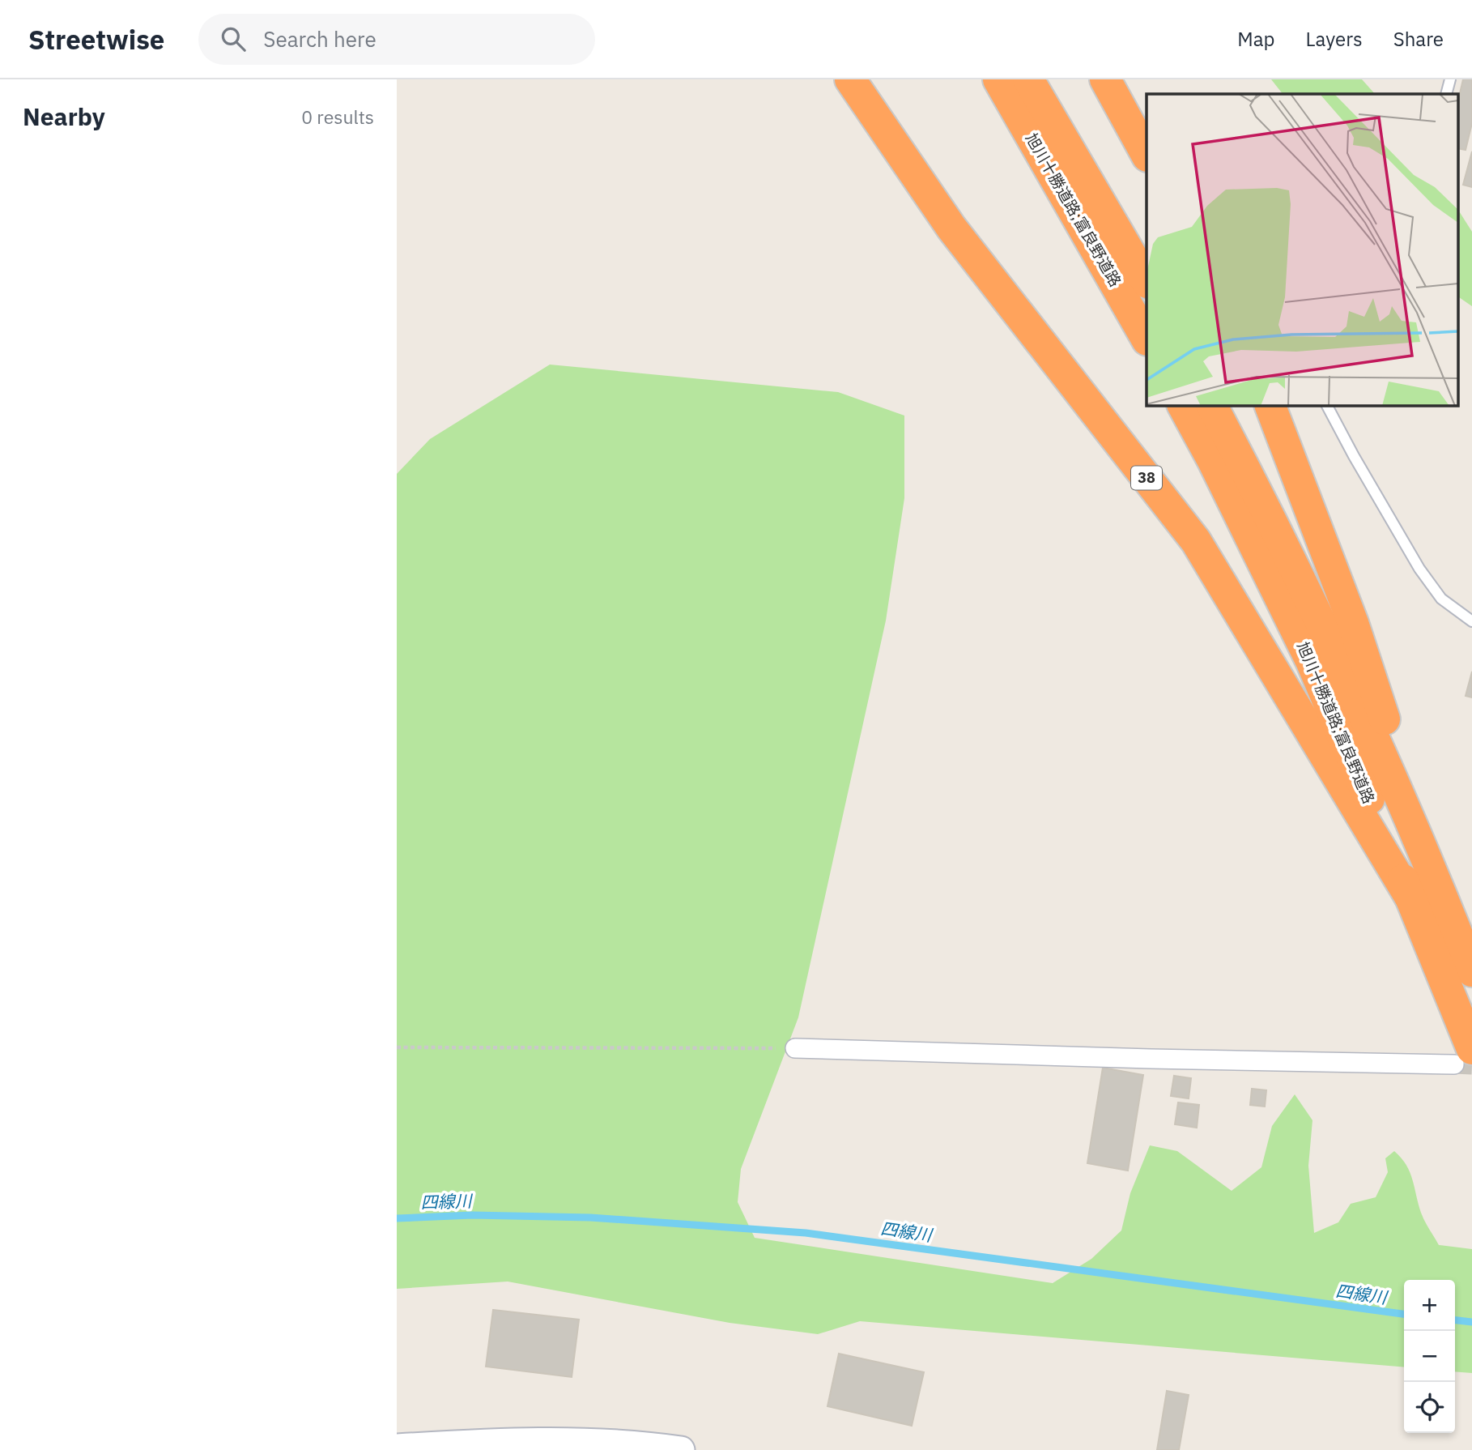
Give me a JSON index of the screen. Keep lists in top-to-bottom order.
{
  "streets": {
    "highway": ["旭川十勝道路;富良野道路", "38"]
  },
  "crossings": [
    ["旭川十勝道路;富良野道路", "38"]
  ],
  "water": ["四線川"],
  "page": {
    "header": "Streetwise",
    "search": "Search here",
    "nav": ["Map", "Layers", "Share"],
    "heading": ["Nearby", "0 results"],
    "map_buttons": ["+", "−"]
  }
}
